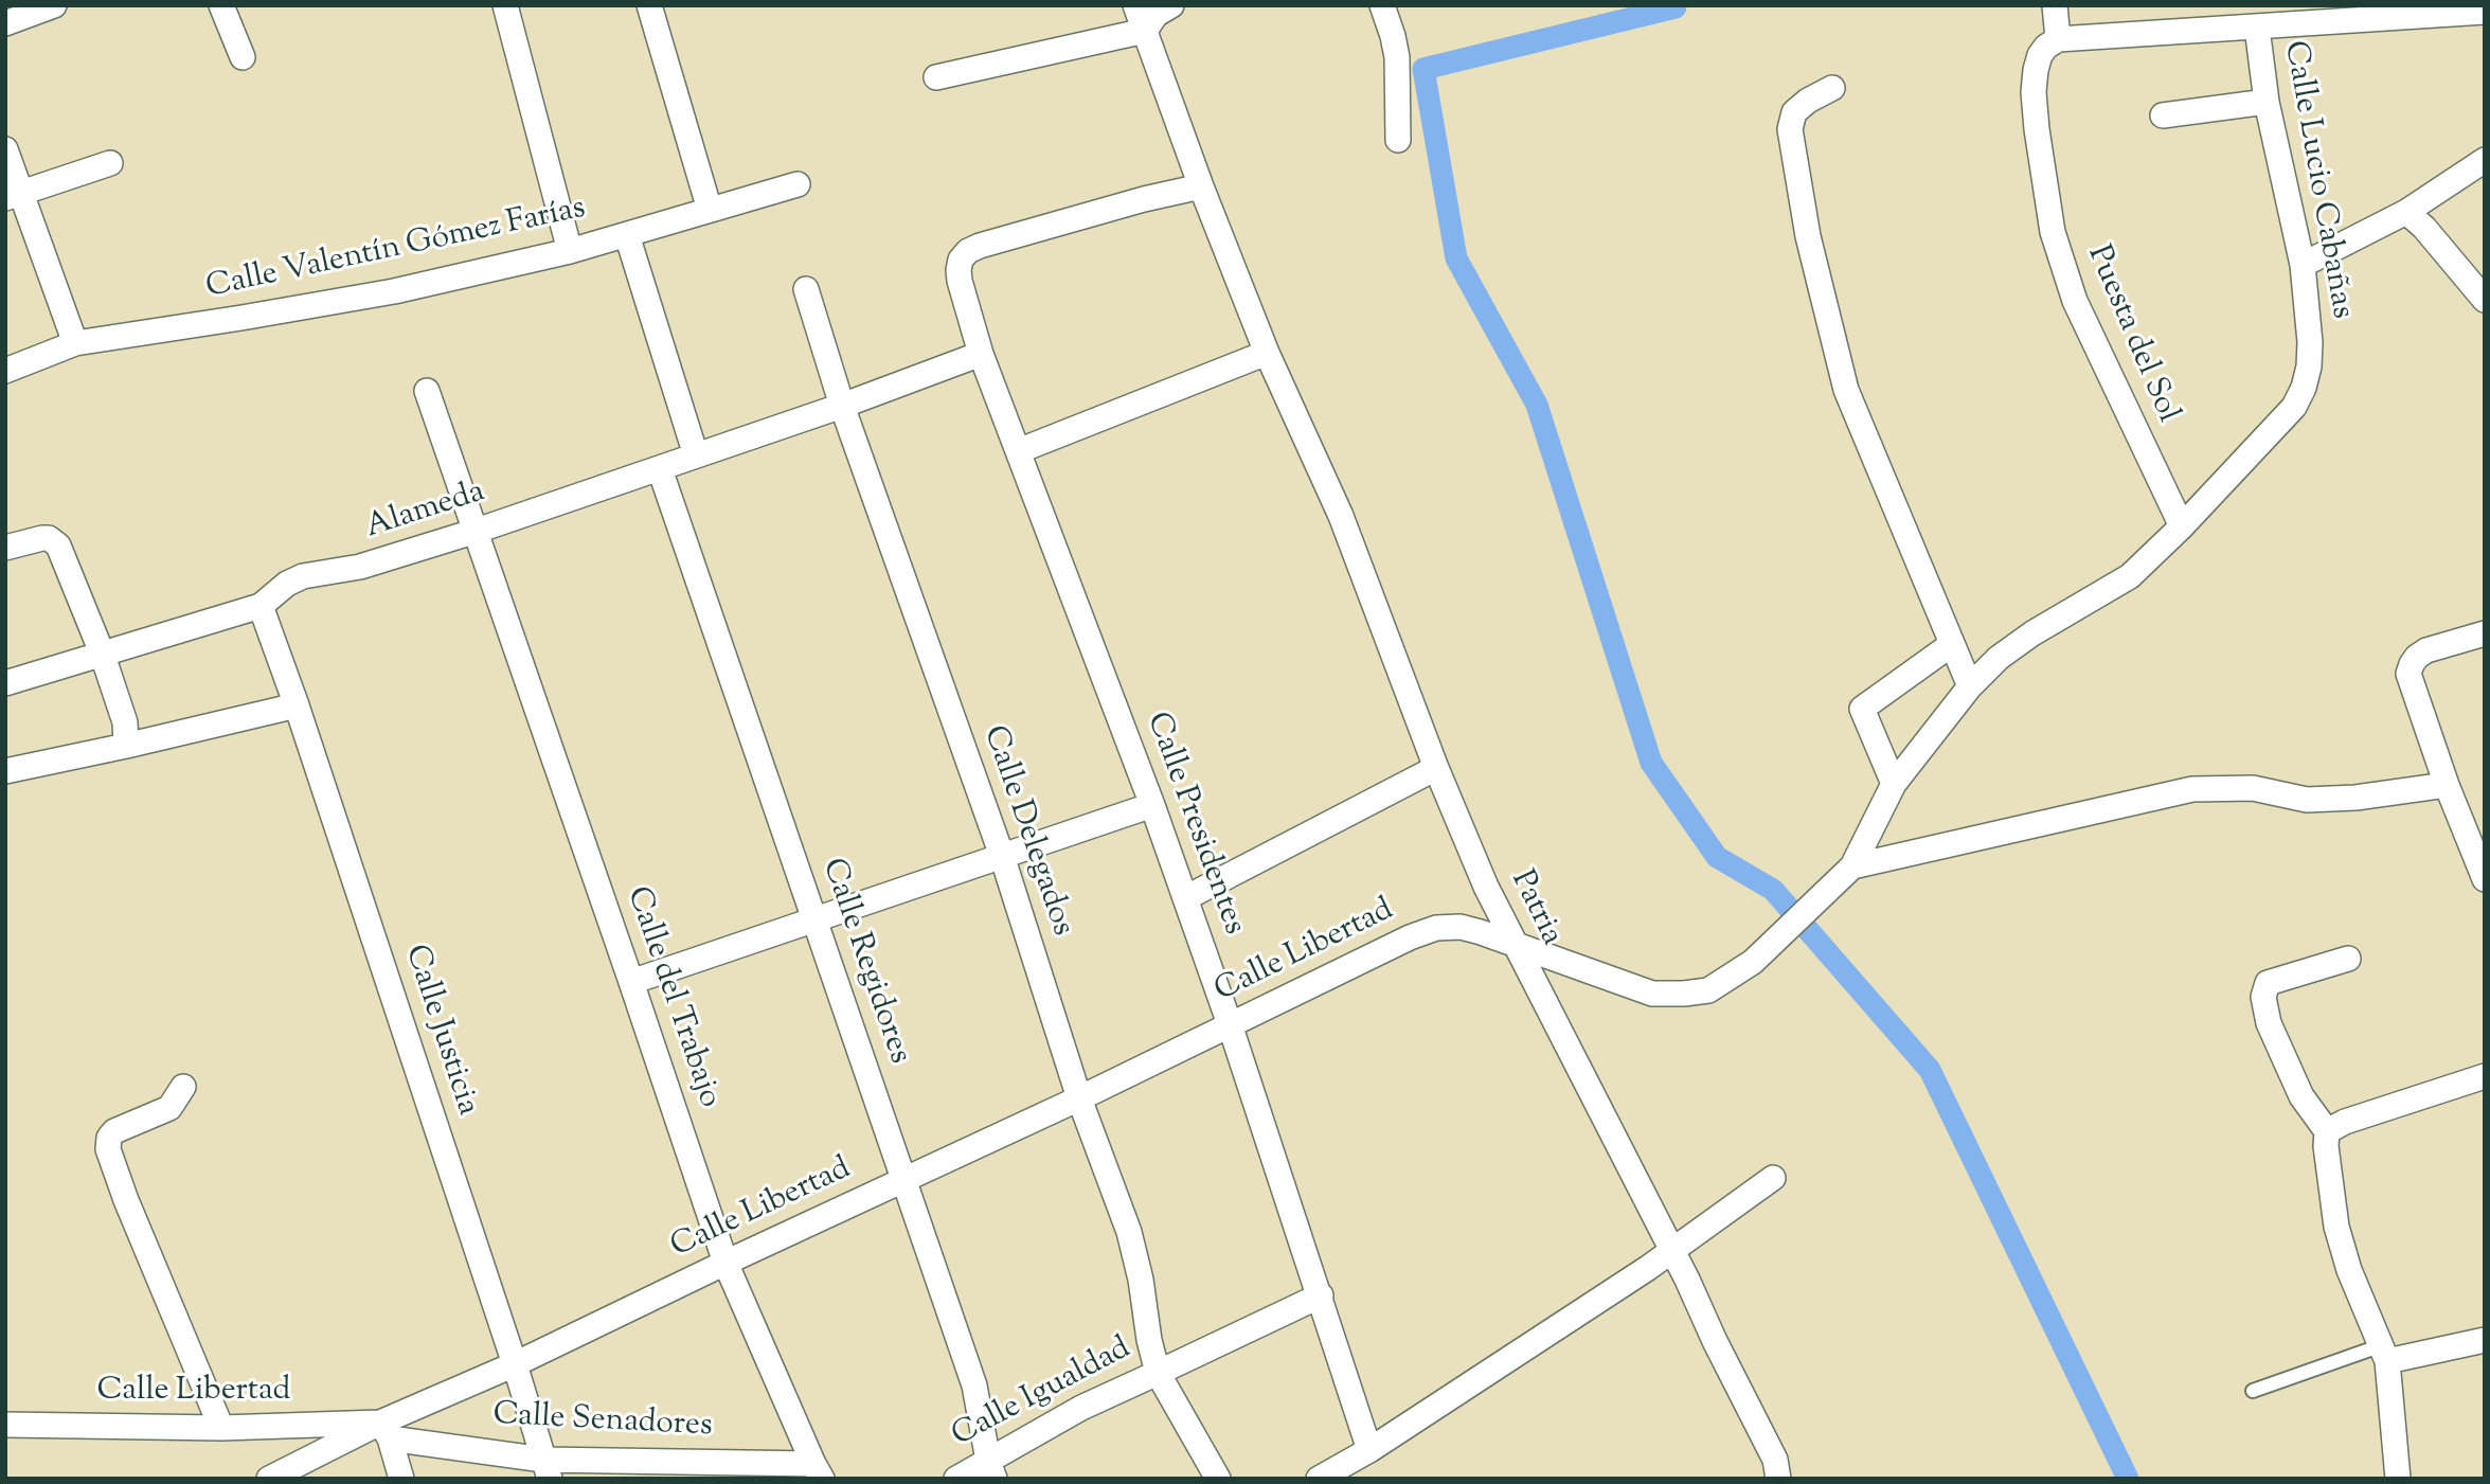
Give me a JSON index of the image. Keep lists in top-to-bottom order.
{
  "streets": {
    "street": [
      "Calle Lucio Cabañas",
      "Calle Valentín Gómez Farías",
      "Puesta del Sol",
      "Alameda",
      "Calle Presidentes",
      "Calle Delegados",
      "Patria",
      "Calle Libertad",
      "Calle Regidores",
      "Calle del Trabajo",
      "Calle Justicia",
      "Calle Igualdad",
      "Calle Senadores"
    ]
  },
  "crossings": [
    ["Calle Lucio Cabañas", "Puesta del Sol"],
    ["Calle Lucio Cabañas", "Calle Libertad"],
    ["Alameda", "Calle Presidentes"],
    ["Alameda", "Calle Delegados"],
    ["Alameda", "Calle Regidores"],
    ["Alameda", "Calle del Trabajo"],
    ["Alameda", "Calle Justicia"],
    ["Calle Presidentes", "Patria"],
    ["Calle Presidentes", "Calle Libertad"],
    ["Calle Delegados", "Calle Libertad"],
    ["Calle Delegados", "Calle Igualdad"],
    ["Patria", "Calle Libertad"],
    ["Calle Libertad", "Calle Regidores"],
    ["Calle Libertad", "Calle del Trabajo"],
    ["Calle Libertad", "Calle Justicia"],
    ["Calle Libertad", "Calle Senadores"],
    ["Calle Regidores", "Calle Igualdad"],
    ["Calle del Trabajo", "Calle Senadores"],
    ["Calle Justicia", "Calle Senadores"]
  ]
}
